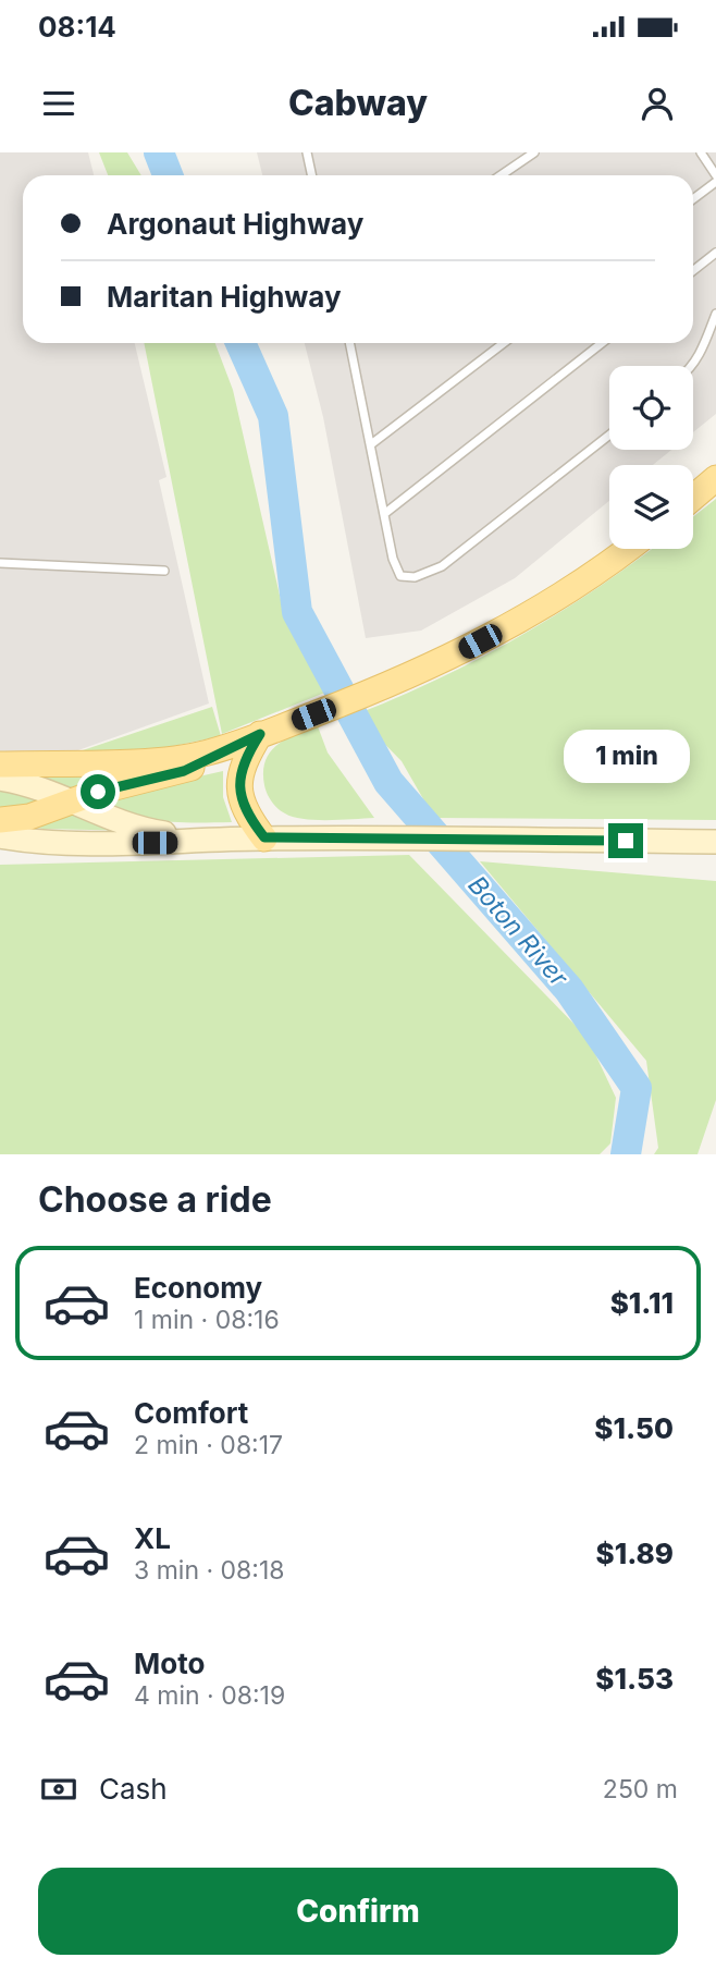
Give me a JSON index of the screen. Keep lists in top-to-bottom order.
{
  "water": ["Boton River"],
  "page": {
    "status": "08:14",
    "header": "Cabway",
    "banner": ["Argonaut Highway", "Maritan Highway"],
    "bubble": "1 min",
    "heading": "Choose a ride",
    "list": [
      {
        "name": "Economy",
        "note": "1 min · 08:16",
        "value": "$1.11"
      },
      {
        "name": "Comfort",
        "note": "2 min · 08:17",
        "value": "$1.50"
      },
      {
        "name": "XL",
        "note": "3 min · 08:18",
        "value": "$1.89"
      },
      {
        "name": "Moto",
        "note": "4 min · 08:19",
        "value": "$1.53"
      }
    ],
    "pay": ["Cash", "250 m"],
    "buttons": "Confirm"
  }
}
